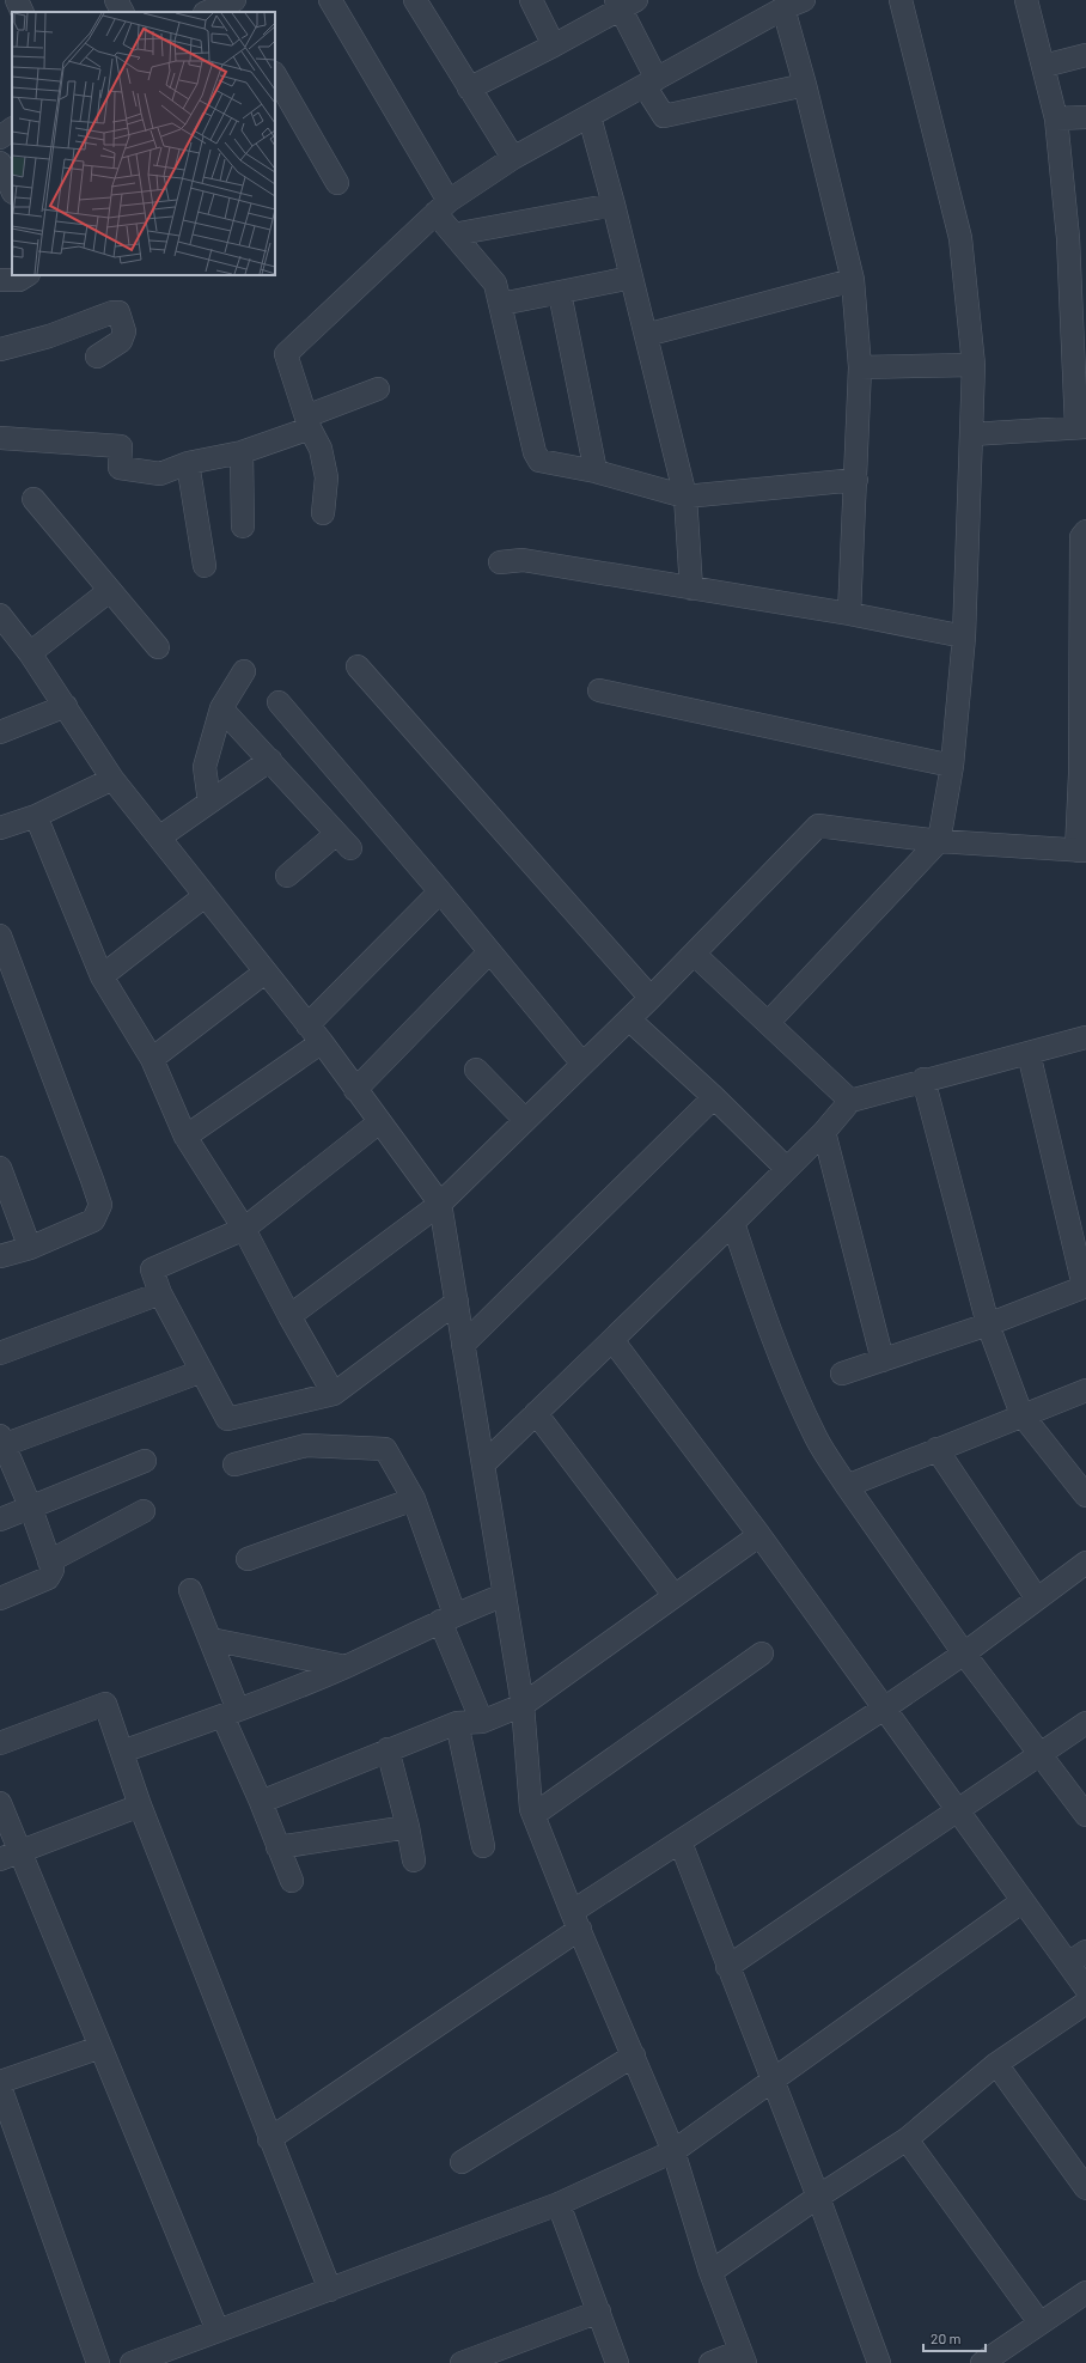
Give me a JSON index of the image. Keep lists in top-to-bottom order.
{
  "scale_bar": "20 m"
}
